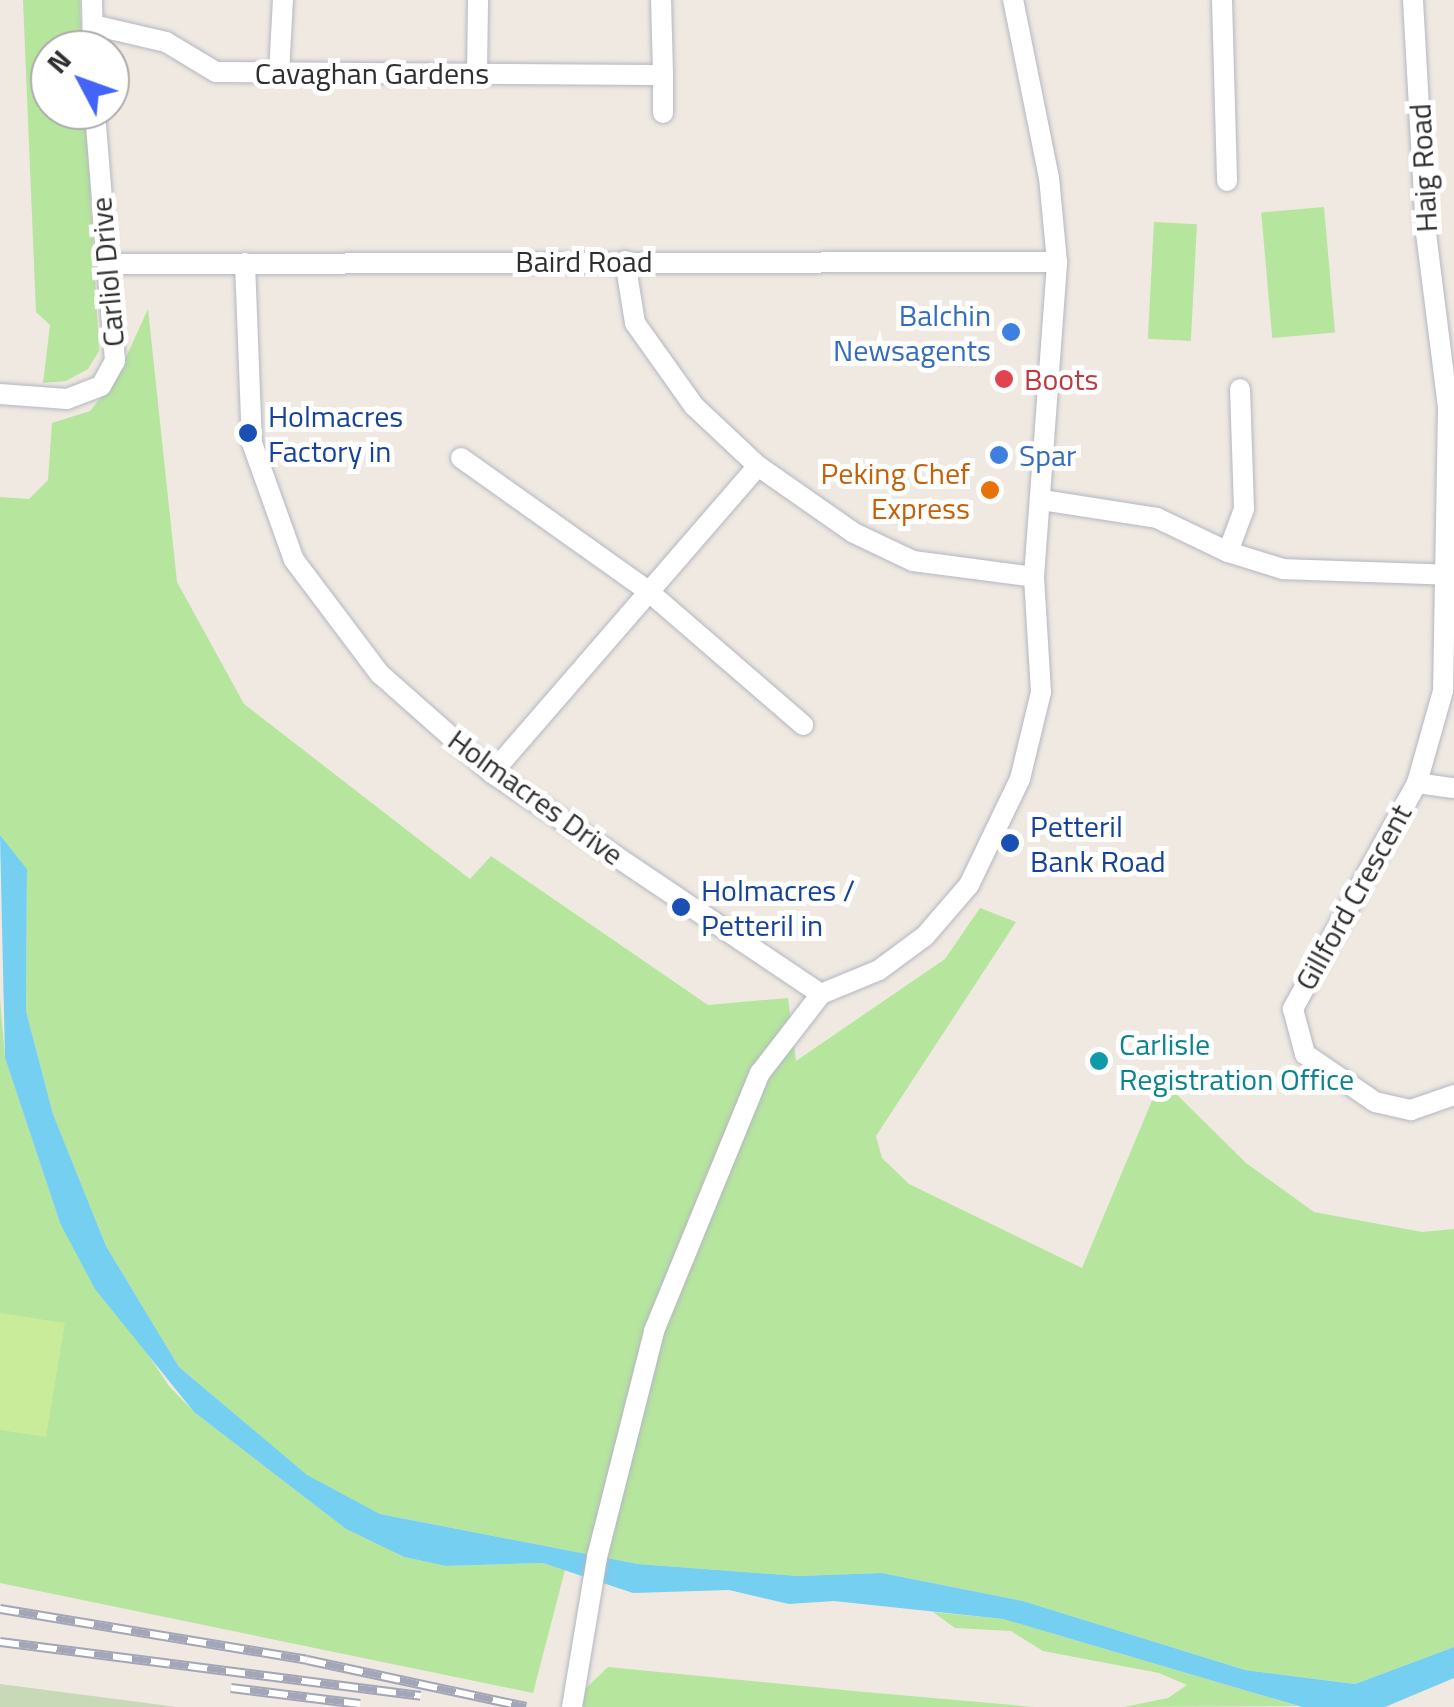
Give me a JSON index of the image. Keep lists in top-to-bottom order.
{
  "streets": {
    "street": [
      "Cavaghan Gardens",
      "Haig Road",
      "Baird Road",
      "Carliol Drive",
      "Holmacres Drive",
      "Gillford Crescent"
    ]
  },
  "crossings": [
    ["Haig Road", "Gillford Crescent"],
    ["Baird Road", "Carliol Drive"],
    ["Baird Road", "Holmacres Drive"]
  ],
  "places": [
    "Balchin Newsagents",
    "Boots",
    "Holmacres Factory in",
    "Spar",
    "Peking Chef Express",
    "Petteril Bank Road",
    "Holmacres / Petteril in",
    "Carlisle Registration Office"
  ],
  "north": "top left"
}
